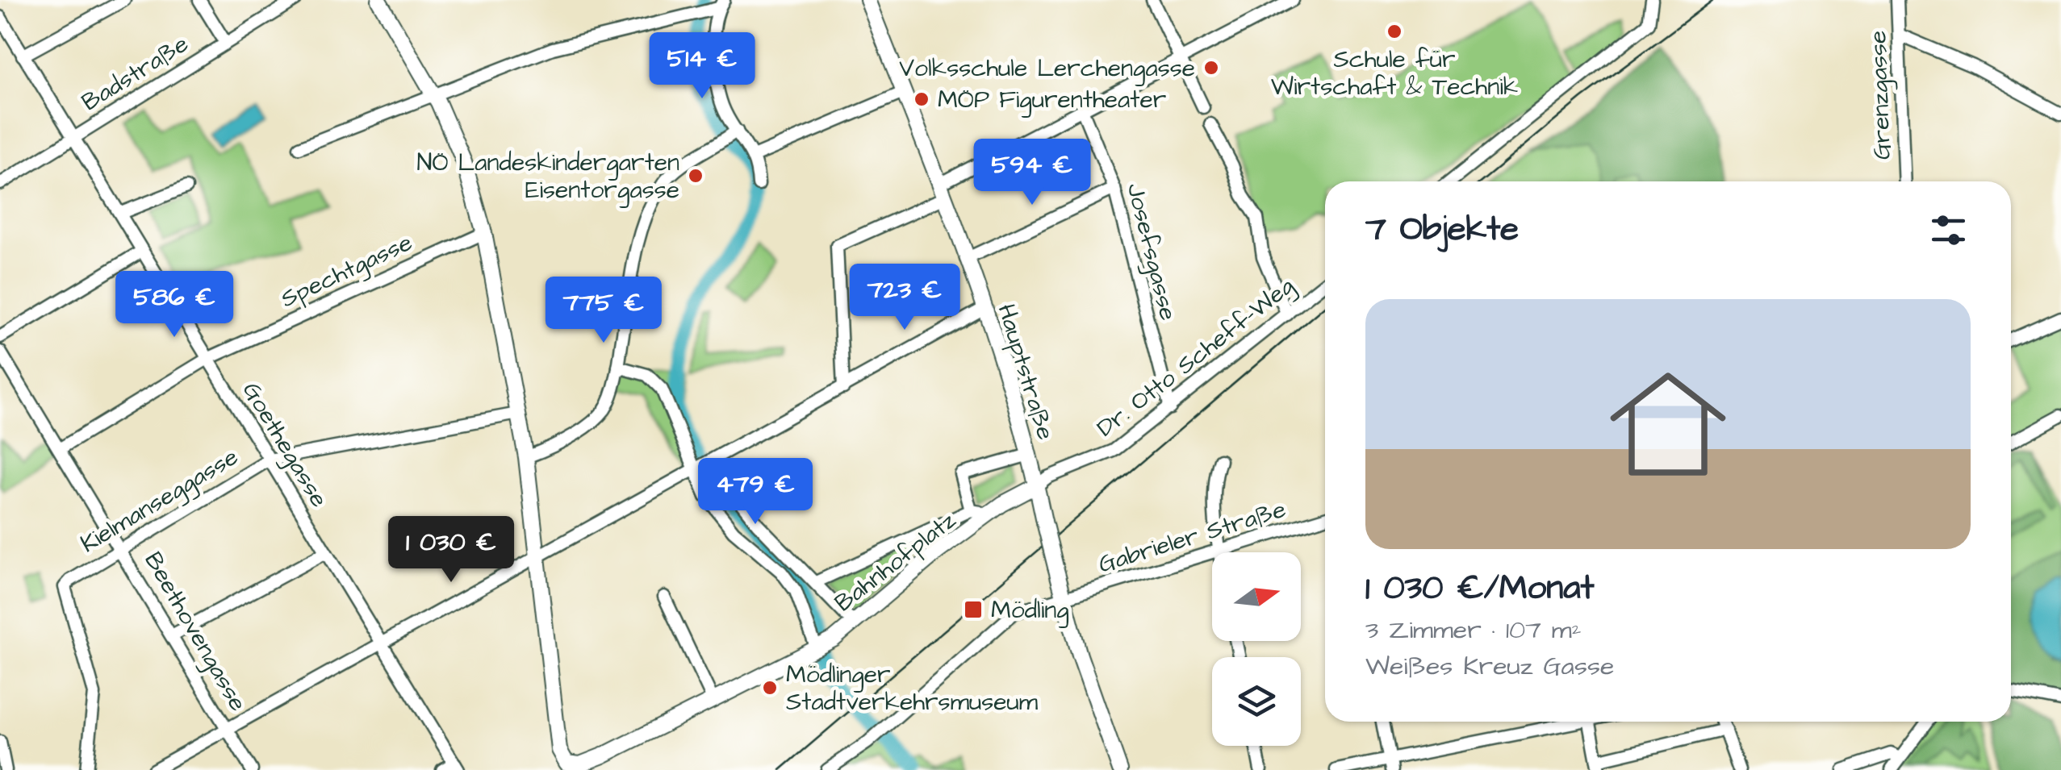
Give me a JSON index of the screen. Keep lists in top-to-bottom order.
{
  "streets": {
    "main road": ["Hauptstraße", "Bahnhofplatz"],
    "street": [
      "Badstraße",
      "Grenzgasse",
      "Josefsgasse",
      "Spechtgasse",
      "Dr. Otto Scheff-Weg",
      "Goethegasse",
      "Kielmanseggasse",
      "Gabrieler Straße",
      "Beethovengasse"
    ]
  },
  "crossings": [
    ["Badstraße", "Goethegasse"],
    ["Josefsgasse", "Dr. Otto Scheff-Weg"],
    ["Spechtgasse", "Goethegasse"],
    ["Spechtgasse", "Beethovengasse"],
    ["Dr. Otto Scheff-Weg", "Hauptstraße"],
    ["Dr. Otto Scheff-Weg", "Bahnhofplatz"],
    ["Hauptstraße", "Gabrieler Straße"],
    ["Hauptstraße", "Bahnhofplatz"],
    ["Goethegasse", "Kielmanseggasse"],
    ["Kielmanseggasse", "Beethovengasse"]
  ],
  "places": {
    "other": [
      "Schule für Wirtschaft & Technik",
      "Volksschule Lerchengasse",
      "MÖP Figurentheater",
      "NÖ Landeskindergarten Eisentorgasse",
      "Mödlinger Stadtverkehrsmuseum"
    ],
    "transit": ["Mödling"]
  },
  "north": "right",
  "page": {
    "price": [
      "514 €",
      "594 €",
      "723 €",
      "586 €",
      "775 €",
      "479 €",
      "1 030 €"
    ],
    "heading": "7 Objekte",
    "list": [
      {
        "name": "1 030 €/Monat",
        "note": "3 Zimmer · 107 m² · Weißes Kreuz Gasse"
      }
    ]
  }
}
